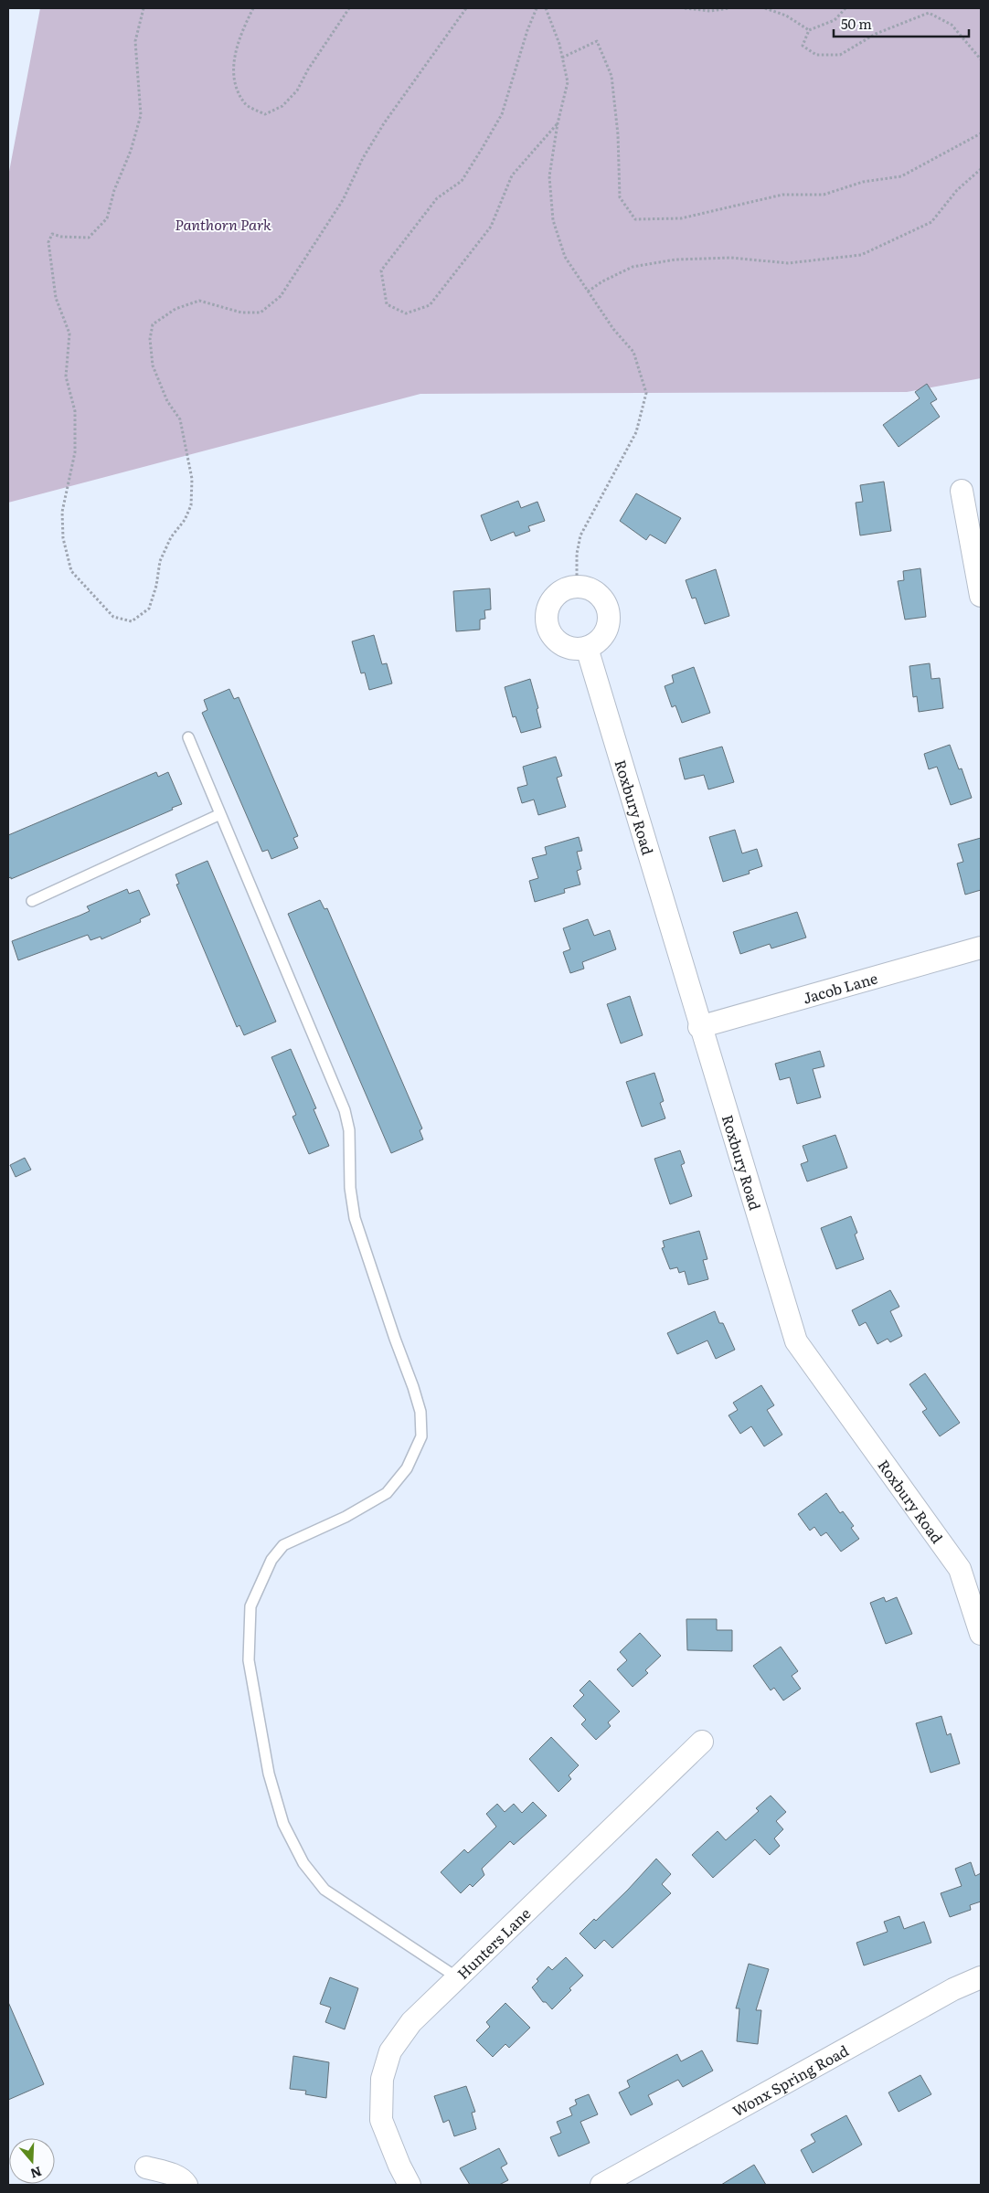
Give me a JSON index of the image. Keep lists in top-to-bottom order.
{
  "streets": {
    "street": [
      "Roxbury Road",
      "Jacob Lane",
      "Hunters Lane",
      "Wonx Spring Road"
    ]
  },
  "crossings": [
    ["Roxbury Road", "Jacob Lane"]
  ],
  "parks": ["Panthorn Park"],
  "scale_bar": "50 m",
  "north": "bottom"
}
